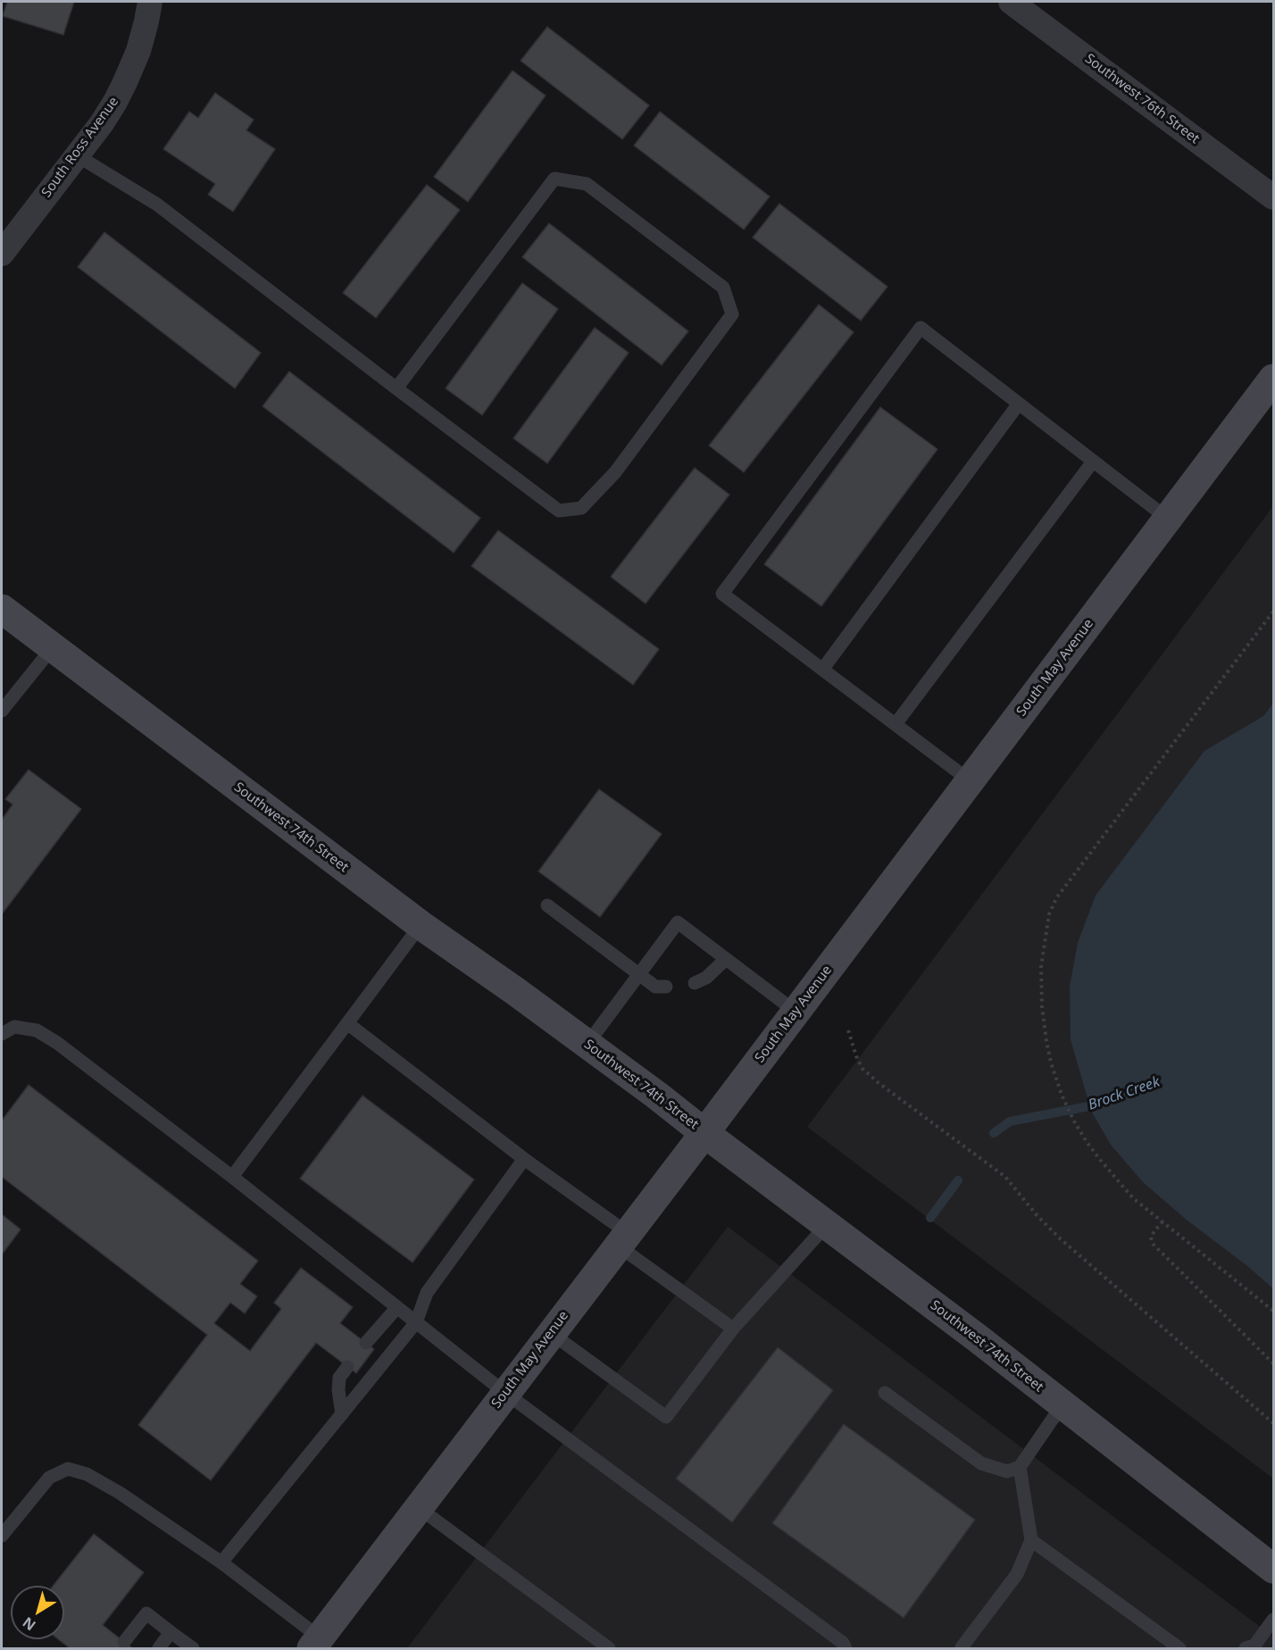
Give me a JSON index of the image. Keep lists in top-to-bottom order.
{
  "streets": {
    "main road": ["South May Avenue", "Southwest 74th Street"],
    "street": ["Southwest 76th Street", "South Ross Avenue"]
  },
  "crossings": [
    ["South May Avenue", "Southwest 74th Street"]
  ],
  "water": ["Brock Creek"],
  "north": "bottom left"
}
